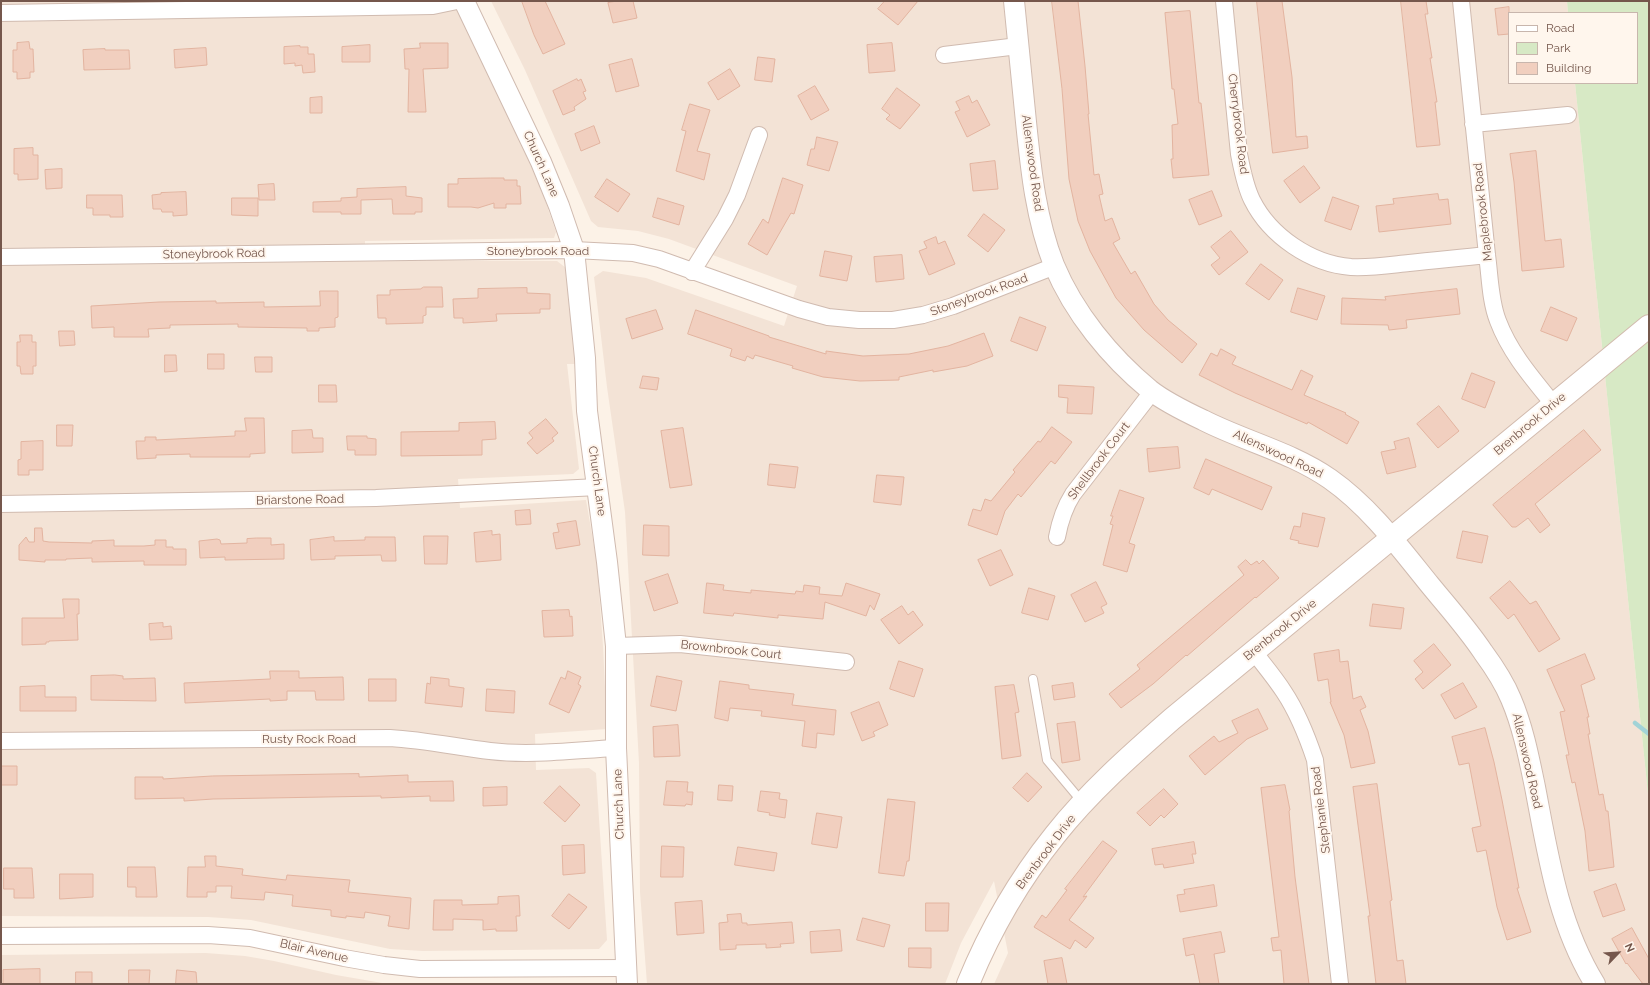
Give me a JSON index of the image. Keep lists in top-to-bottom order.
{
  "streets": {
    "main road": ["Brenbrook Drive"],
    "street": [
      "Cherrybrook Road",
      "Allenswood Road",
      "Church Lane",
      "Maplebrook Road",
      "Stoneybrook Road",
      "Shellbrook Court",
      "Briarstone Road",
      "Brownbrook Court",
      "Rusty Rock Road",
      "Stephanie Road",
      "Blair Avenue"
    ]
  },
  "crossings": [
    ["Cherrybrook Road", "Maplebrook Road"],
    ["Allenswood Road", "Stoneybrook Road"],
    ["Allenswood Road", "Brenbrook Drive"],
    ["Allenswood Road", "Shellbrook Court"],
    ["Church Lane", "Stoneybrook Road"],
    ["Church Lane", "Briarstone Road"],
    ["Church Lane", "Brownbrook Court"],
    ["Church Lane", "Rusty Rock Road"],
    ["Church Lane", "Blair Avenue"],
    ["Maplebrook Road", "Brenbrook Drive"],
    ["Brenbrook Drive", "Stephanie Road"]
  ],
  "legend": ["Road", "Park", "Building"],
  "north": "top right"
}
